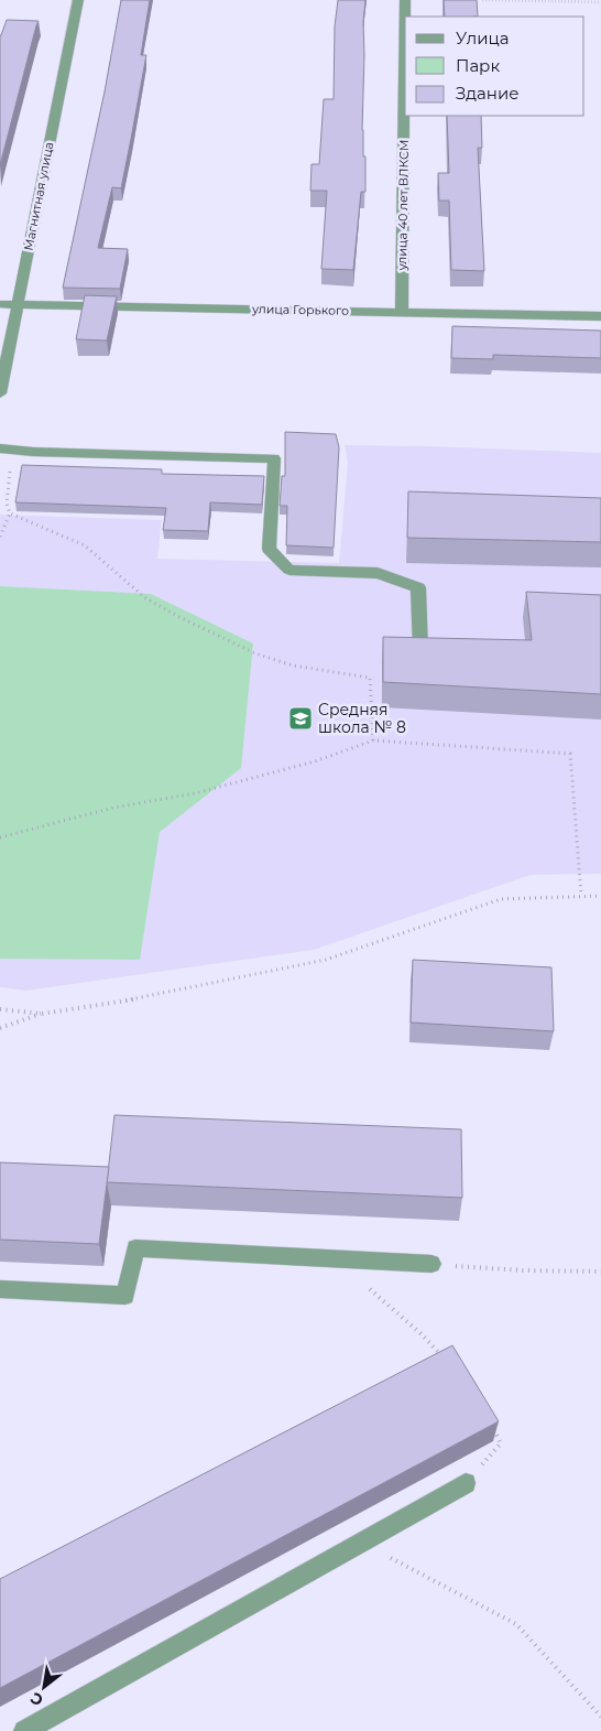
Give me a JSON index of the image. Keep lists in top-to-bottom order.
{
  "streets": {
    "street": ["Магнитная улица", "улица 40 лет ВЛКСМ", "улица Горького"]
  },
  "crossings": [
    ["Магнитная улица", "улица Горького"],
    ["улица 40 лет ВЛКСМ", "улица Горького"]
  ],
  "places": {
    "school or university": ["Cредняя школа № 8"]
  },
  "legend": ["Улица", "Парк", "Здание"],
  "north": "bottom left"
}
